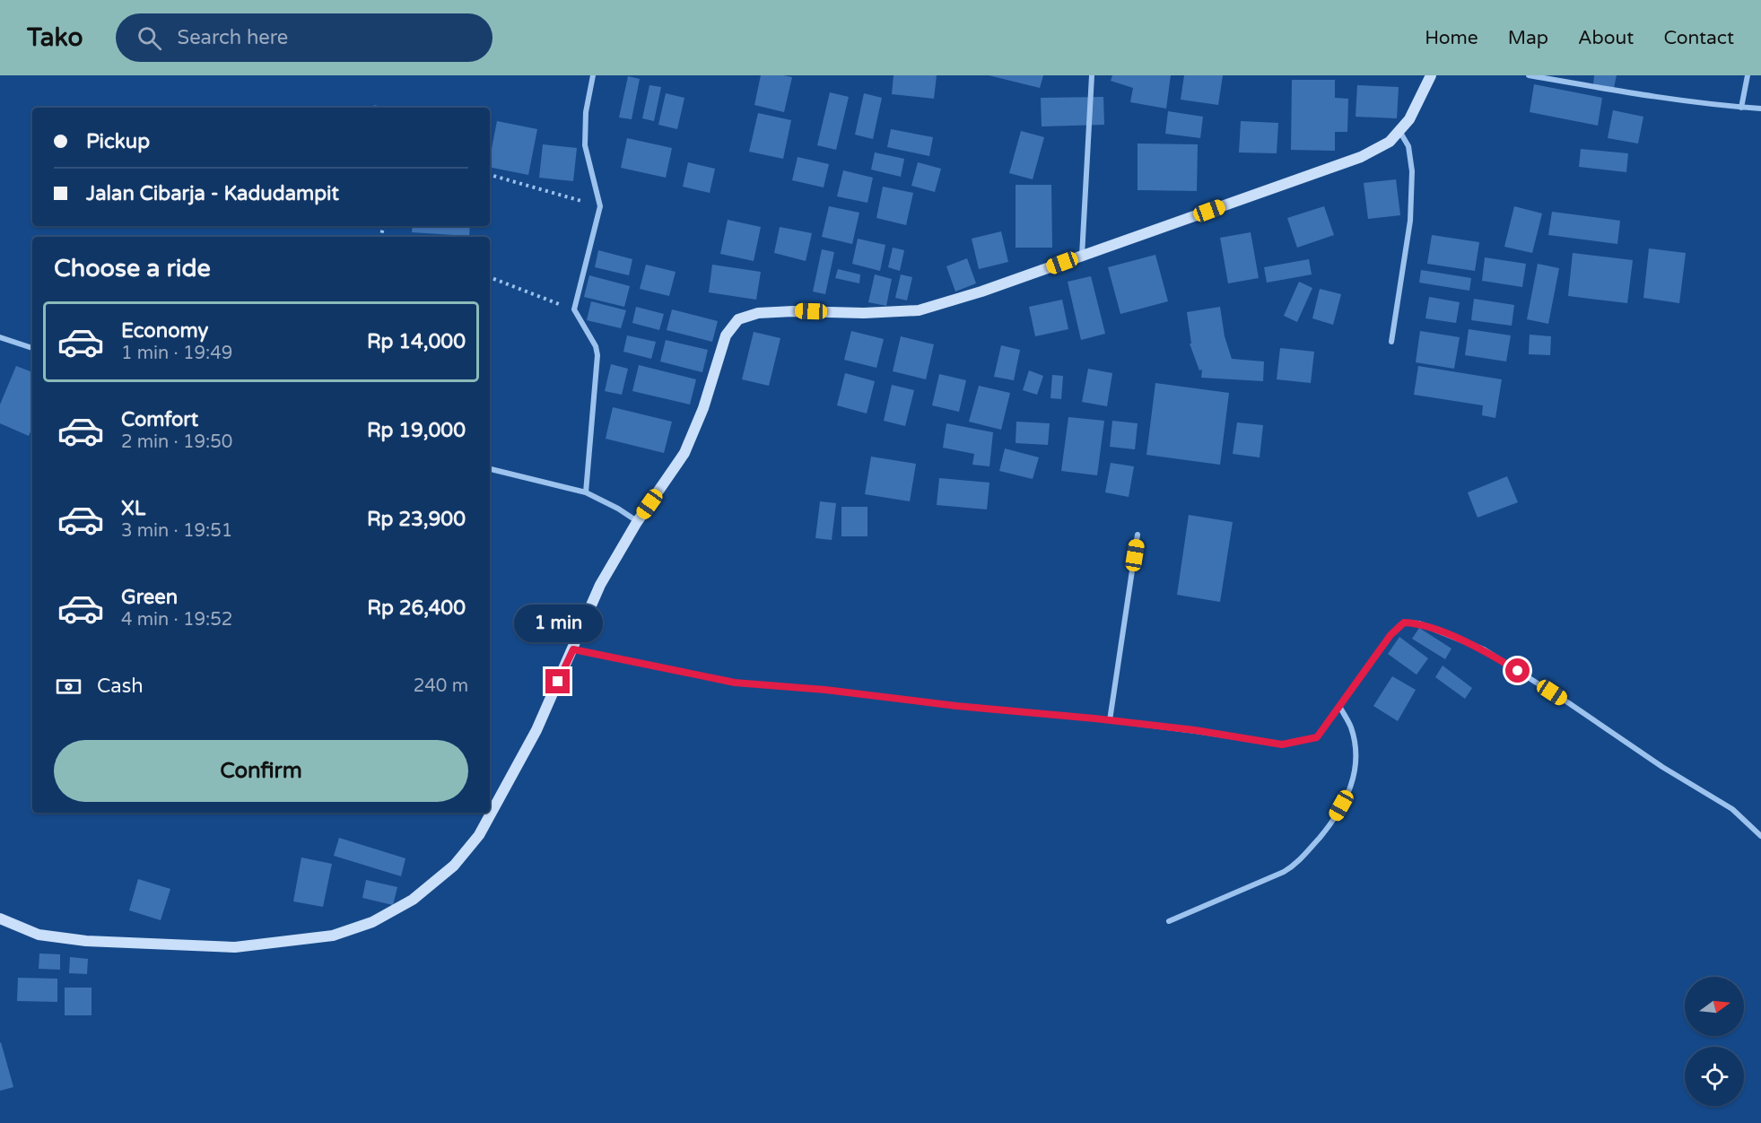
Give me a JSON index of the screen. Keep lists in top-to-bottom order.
{
  "north": "right",
  "page": {
    "header": "Tako",
    "search": "Search here",
    "nav": [
      "Home",
      "Map",
      "About",
      "Contact"
    ],
    "banner": ["Pickup", "Jalan Cibarja - Kadudampit"],
    "heading": "Choose a ride",
    "list": [
      {
        "name": "Economy",
        "note": "1 min · 19:49",
        "value": "Rp 14,000"
      },
      {
        "name": "Comfort",
        "note": "2 min · 19:50",
        "value": "Rp 19,000"
      },
      {
        "name": "XL",
        "note": "3 min · 19:51",
        "value": "Rp 23,900"
      },
      {
        "name": "Green",
        "note": "4 min · 19:52",
        "value": "Rp 26,400"
      }
    ],
    "bubble": "1 min",
    "pay": ["Cash", "240 m"],
    "buttons": "Confirm"
  }
}
